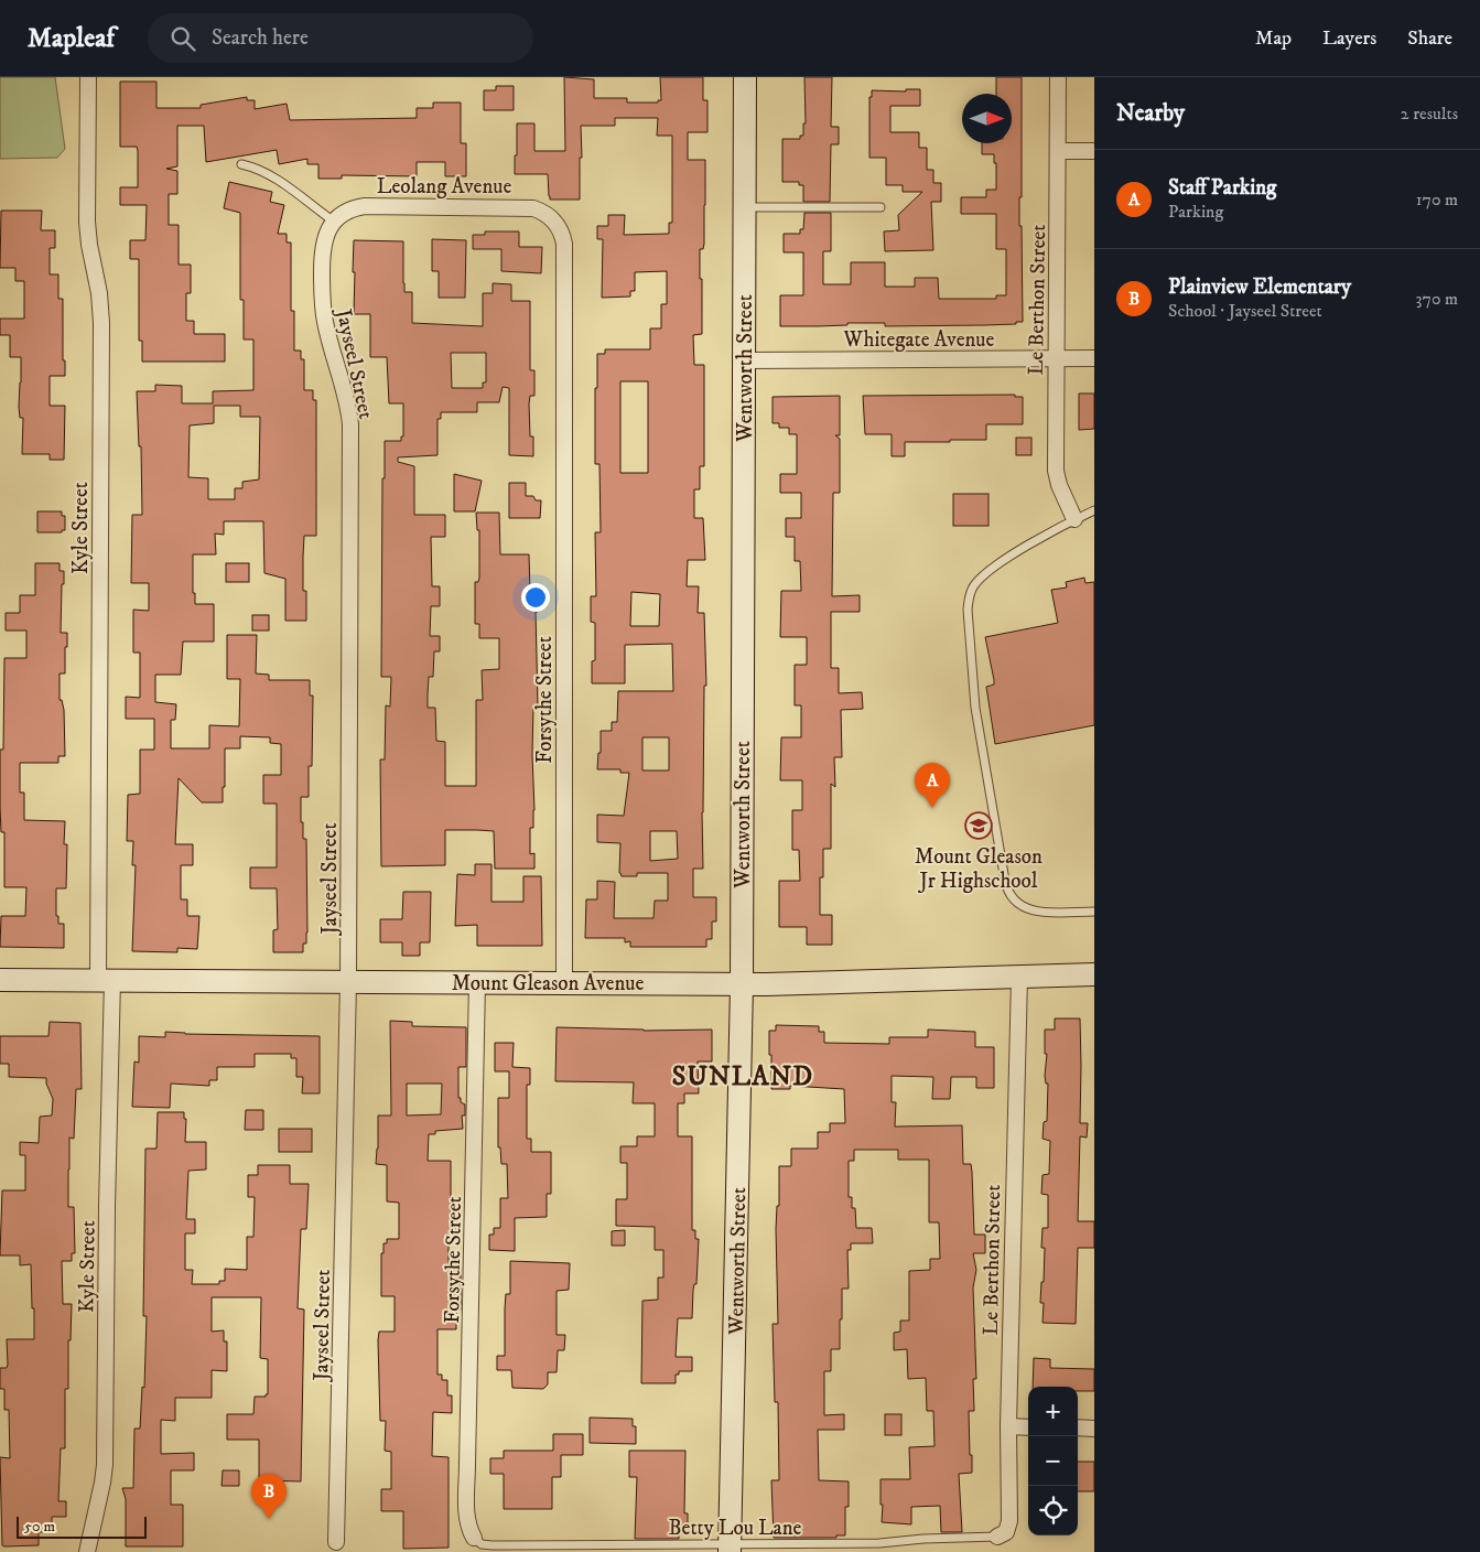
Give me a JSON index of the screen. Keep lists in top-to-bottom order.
{
  "streets": {
    "street": [
      "Leolang Avenue",
      "Le Berthon Street",
      "Whitegate Avenue",
      "Jayseel Street",
      "Wentworth Street",
      "Kyle Street",
      "Forsythe Street",
      "Mount Gleason Avenue"
    ],
    "lane": ["Betty Lou Lane"]
  },
  "crossings": [
    ["Leolang Avenue", "Jayseel Street"],
    ["Leolang Avenue", "Forsythe Street"],
    ["Le Berthon Street", "Whitegate Avenue"],
    ["Le Berthon Street", "Mount Gleason Avenue"],
    ["Le Berthon Street", "Betty Lou Lane"],
    ["Whitegate Avenue", "Wentworth Street"],
    ["Jayseel Street", "Mount Gleason Avenue"],
    ["Wentworth Street", "Mount Gleason Avenue"],
    ["Wentworth Street", "Betty Lou Lane"],
    ["Kyle Street", "Mount Gleason Avenue"],
    ["Forsythe Street", "Mount Gleason Avenue"],
    ["Forsythe Street", "Betty Lou Lane"]
  ],
  "districts": ["SUNLAND"],
  "places": {
    "school or university": ["Mount Gleason Jr Highschool"]
  },
  "scale_bar": "50 m",
  "north": "right",
  "page": {
    "header": "Mapleaf",
    "search": "Search here",
    "nav": ["Map", "Layers", "Share"],
    "heading": ["Nearby", "2 results"],
    "list": [
      {
        "mark": "A",
        "name": "Staff Parking",
        "note": "Parking",
        "value": "170 m"
      },
      {
        "mark": "B",
        "name": "Plainview Elementary",
        "note": "School · Jayseel Street",
        "value": "370 m"
      }
    ],
    "pins": ["A", "B"],
    "map_buttons": ["+", "−"],
    "scale": "50 m"
  }
}
